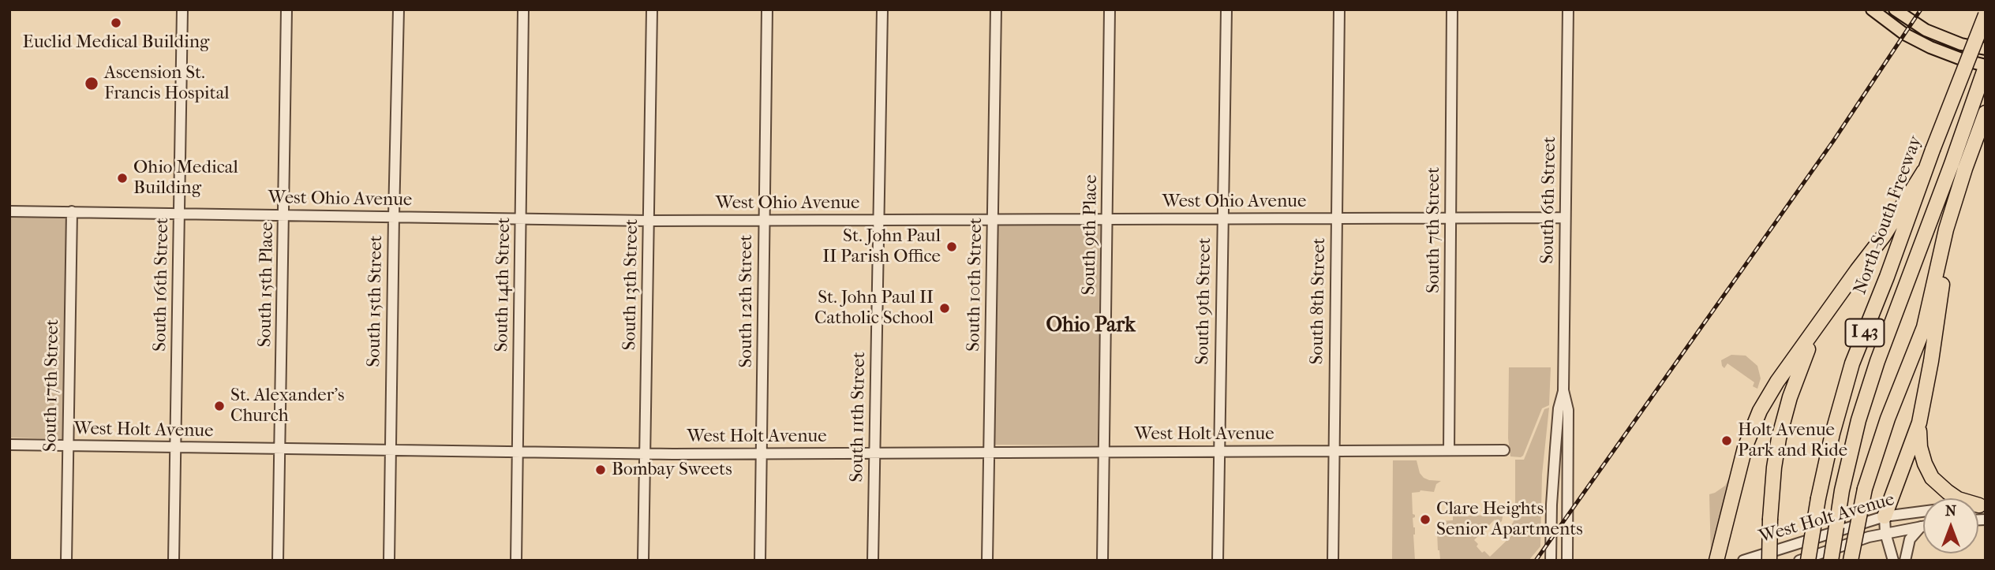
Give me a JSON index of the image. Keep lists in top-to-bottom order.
{
  "streets": {
    "highway": ["North-South Freeway", "I 43"],
    "street": [
      "West Ohio Avenue",
      "South 6th Street",
      "South 7th Street",
      "South 9th Place",
      "South 16th Street",
      "South 15th Place",
      "South 14th Street",
      "South 13th Street",
      "South 10th Street",
      "South 15th Street",
      "South 12th Street",
      "South 9th Street",
      "South 8th Street",
      "South 17th Street",
      "South 11th Street",
      "West Holt Avenue"
    ]
  },
  "crossings": [
    ["West Ohio Avenue", "South 6th Street"],
    ["West Ohio Avenue", "South 7th Street"],
    ["West Ohio Avenue", "South 9th Place"],
    ["West Ohio Avenue", "South 16th Street"],
    ["West Ohio Avenue", "South 15th Place"],
    ["West Ohio Avenue", "South 14th Street"],
    ["West Ohio Avenue", "South 13th Street"],
    ["West Ohio Avenue", "South 10th Street"],
    ["West Ohio Avenue", "South 15th Street"],
    ["West Ohio Avenue", "South 12th Street"],
    ["West Ohio Avenue", "South 9th Street"],
    ["West Ohio Avenue", "South 8th Street"],
    ["West Ohio Avenue", "South 17th Street"],
    ["West Ohio Avenue", "South 11th Street"],
    ["South 7th Street", "West Holt Avenue"],
    ["South 9th Place", "West Holt Avenue"],
    ["South 16th Street", "West Holt Avenue"],
    ["South 15th Place", "West Holt Avenue"],
    ["South 14th Street", "West Holt Avenue"],
    ["South 13th Street", "West Holt Avenue"],
    ["South 10th Street", "West Holt Avenue"],
    ["South 15th Street", "West Holt Avenue"],
    ["South 12th Street", "West Holt Avenue"],
    ["South 9th Street", "West Holt Avenue"],
    ["South 8th Street", "West Holt Avenue"],
    ["South 17th Street", "West Holt Avenue"],
    ["South 11th Street", "West Holt Avenue"]
  ],
  "districts": ["Ohio Park"],
  "places": [
    "Euclid Medical Building",
    "Ascension St. Francis Hospital",
    "Ohio Medical Building",
    "St. John Paul II Parish Office",
    "St. John Paul II Catholic School",
    "St. Alexander's Church",
    "Holt Avenue Park and Ride",
    "Bombay Sweets",
    "Clare Heights Senior Apartments"
  ],
  "north": "top"
}
